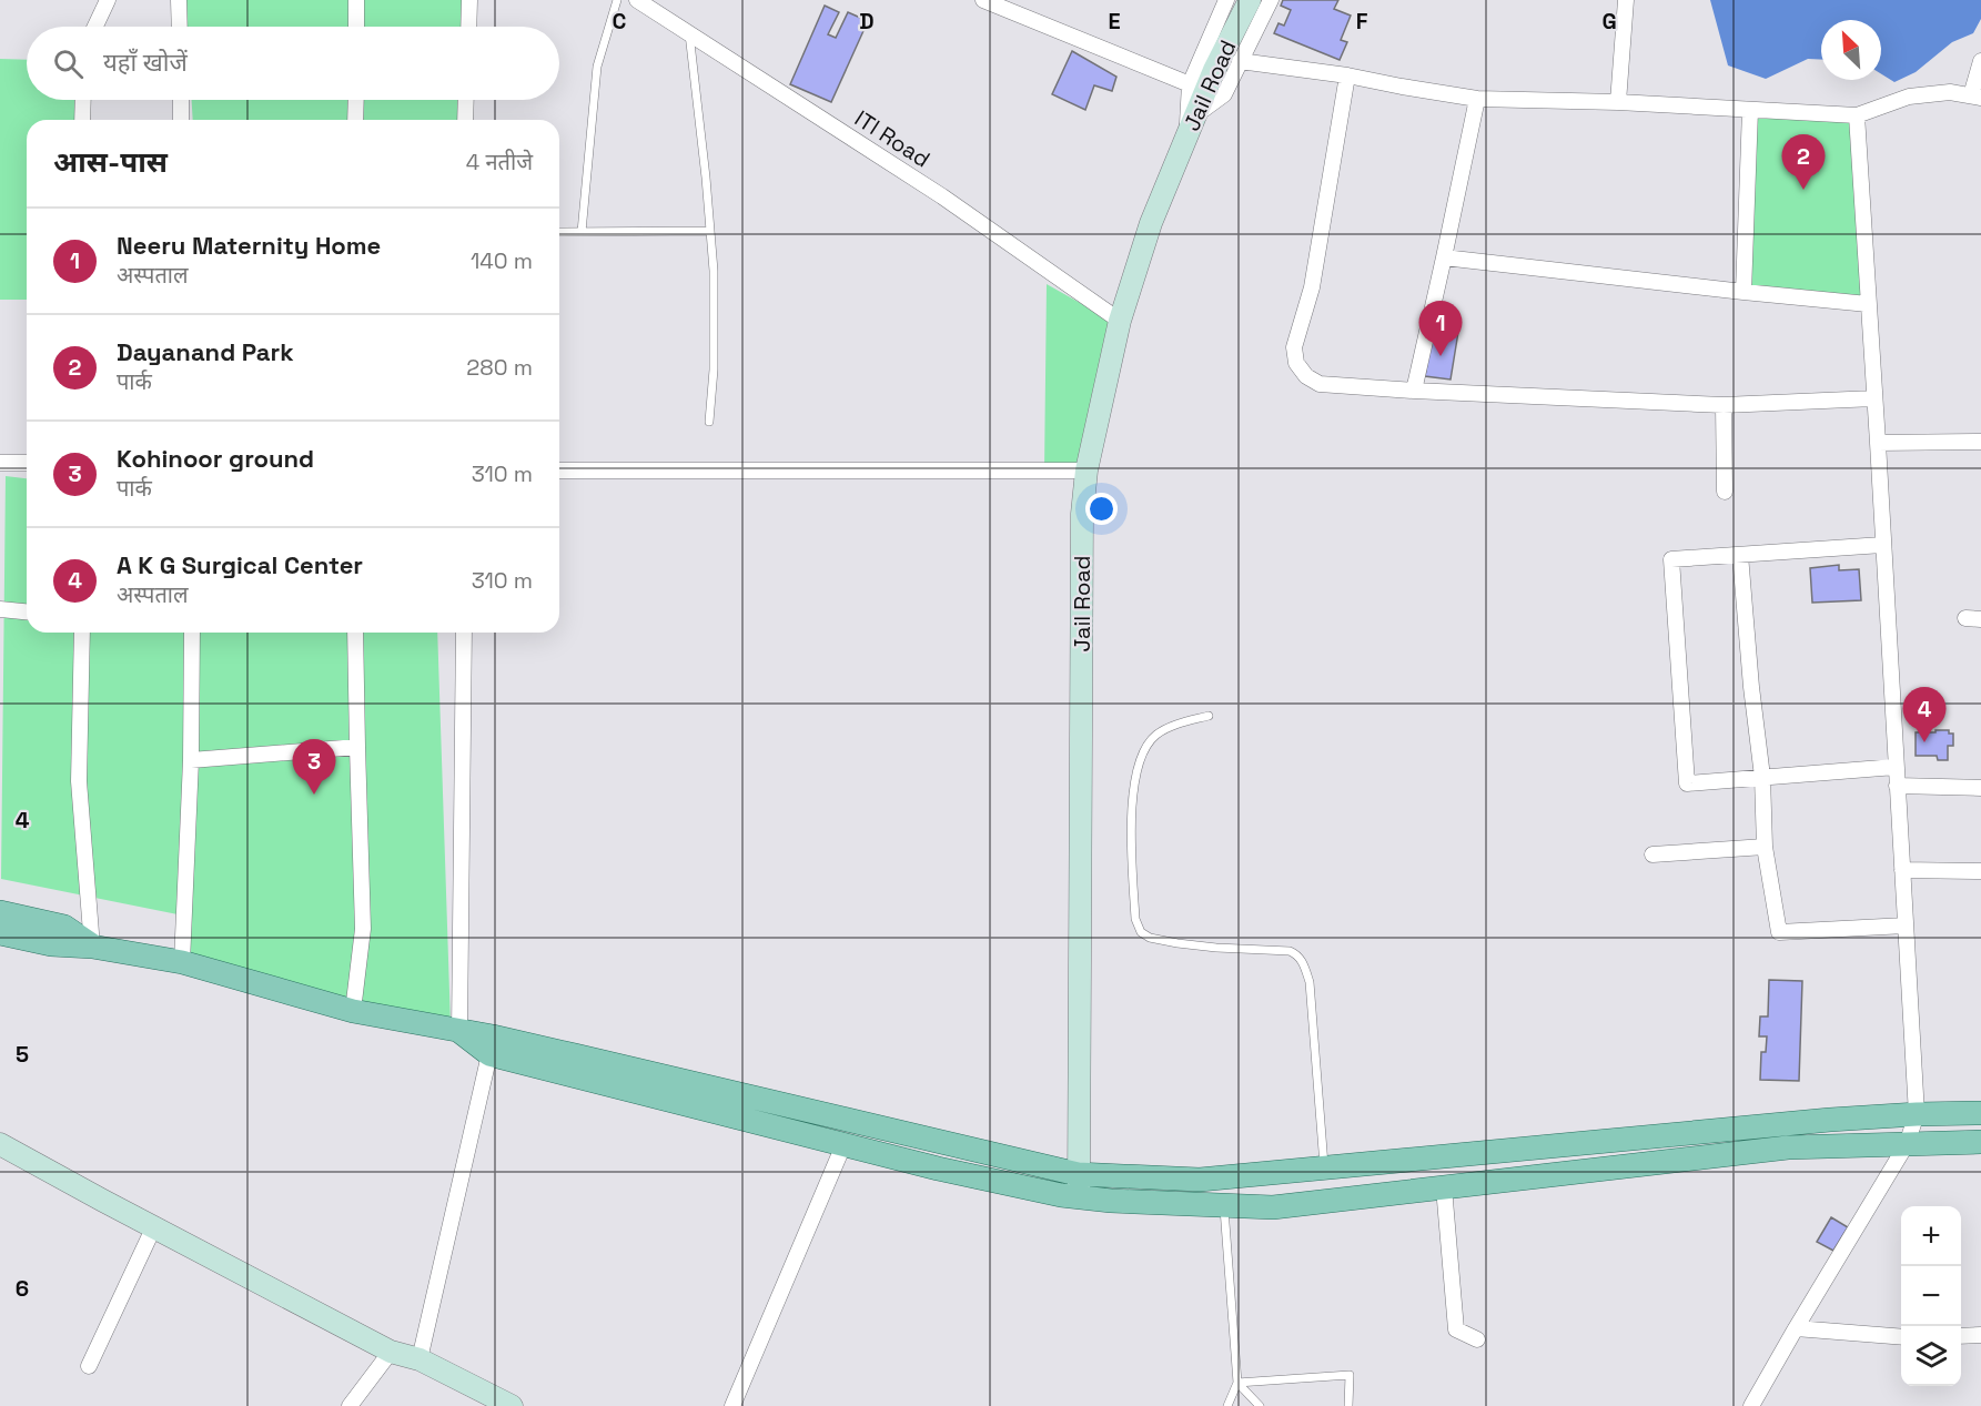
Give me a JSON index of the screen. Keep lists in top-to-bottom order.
{
  "streets": {
    "street": ["Jail Road", "ITI Road"]
  },
  "crossings": [
    ["Jail Road", "ITI Road"]
  ],
  "north": "top left",
  "page": {
    "search": "यहाँ खोजें",
    "heading": ["आस-पास", "4 नतीजे"],
    "pins": [
      "2",
      "1",
      "4",
      "3"
    ],
    "list": [
      {
        "mark": "1",
        "name": "Neeru Maternity Home",
        "note": "अस्पताल",
        "value": "140 m"
      },
      {
        "mark": "2",
        "name": "Dayanand Park",
        "note": "पार्क",
        "value": "280 m"
      },
      {
        "mark": "3",
        "name": "Kohinoor ground",
        "note": "पार्क",
        "value": "310 m"
      },
      {
        "mark": "4",
        "name": "A K G Surgical Center",
        "note": "अस्पताल",
        "value": "310 m"
      }
    ],
    "map_buttons": ["+", "−"]
  },
  "grid": {
    "columns": [
      "C",
      "D",
      "E",
      "F",
      "G"
    ],
    "rows": ["4", "5", "6"]
  }
}
